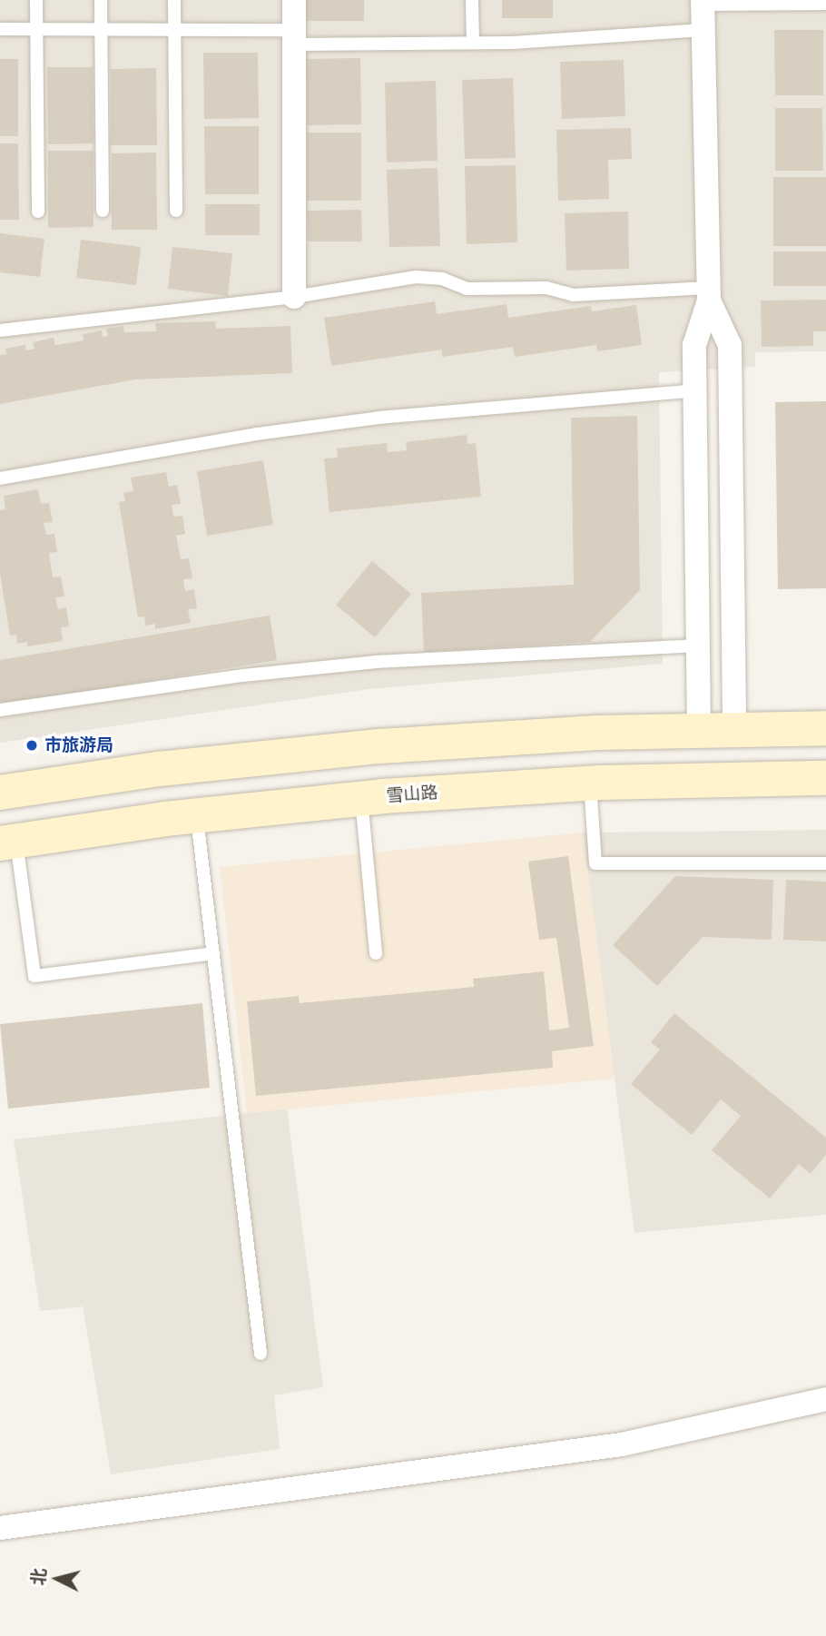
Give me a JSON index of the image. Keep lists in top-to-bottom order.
{
  "streets": {
    "main road": ["雪山路"]
  },
  "places": ["市旅游局"],
  "north": "left"
}
